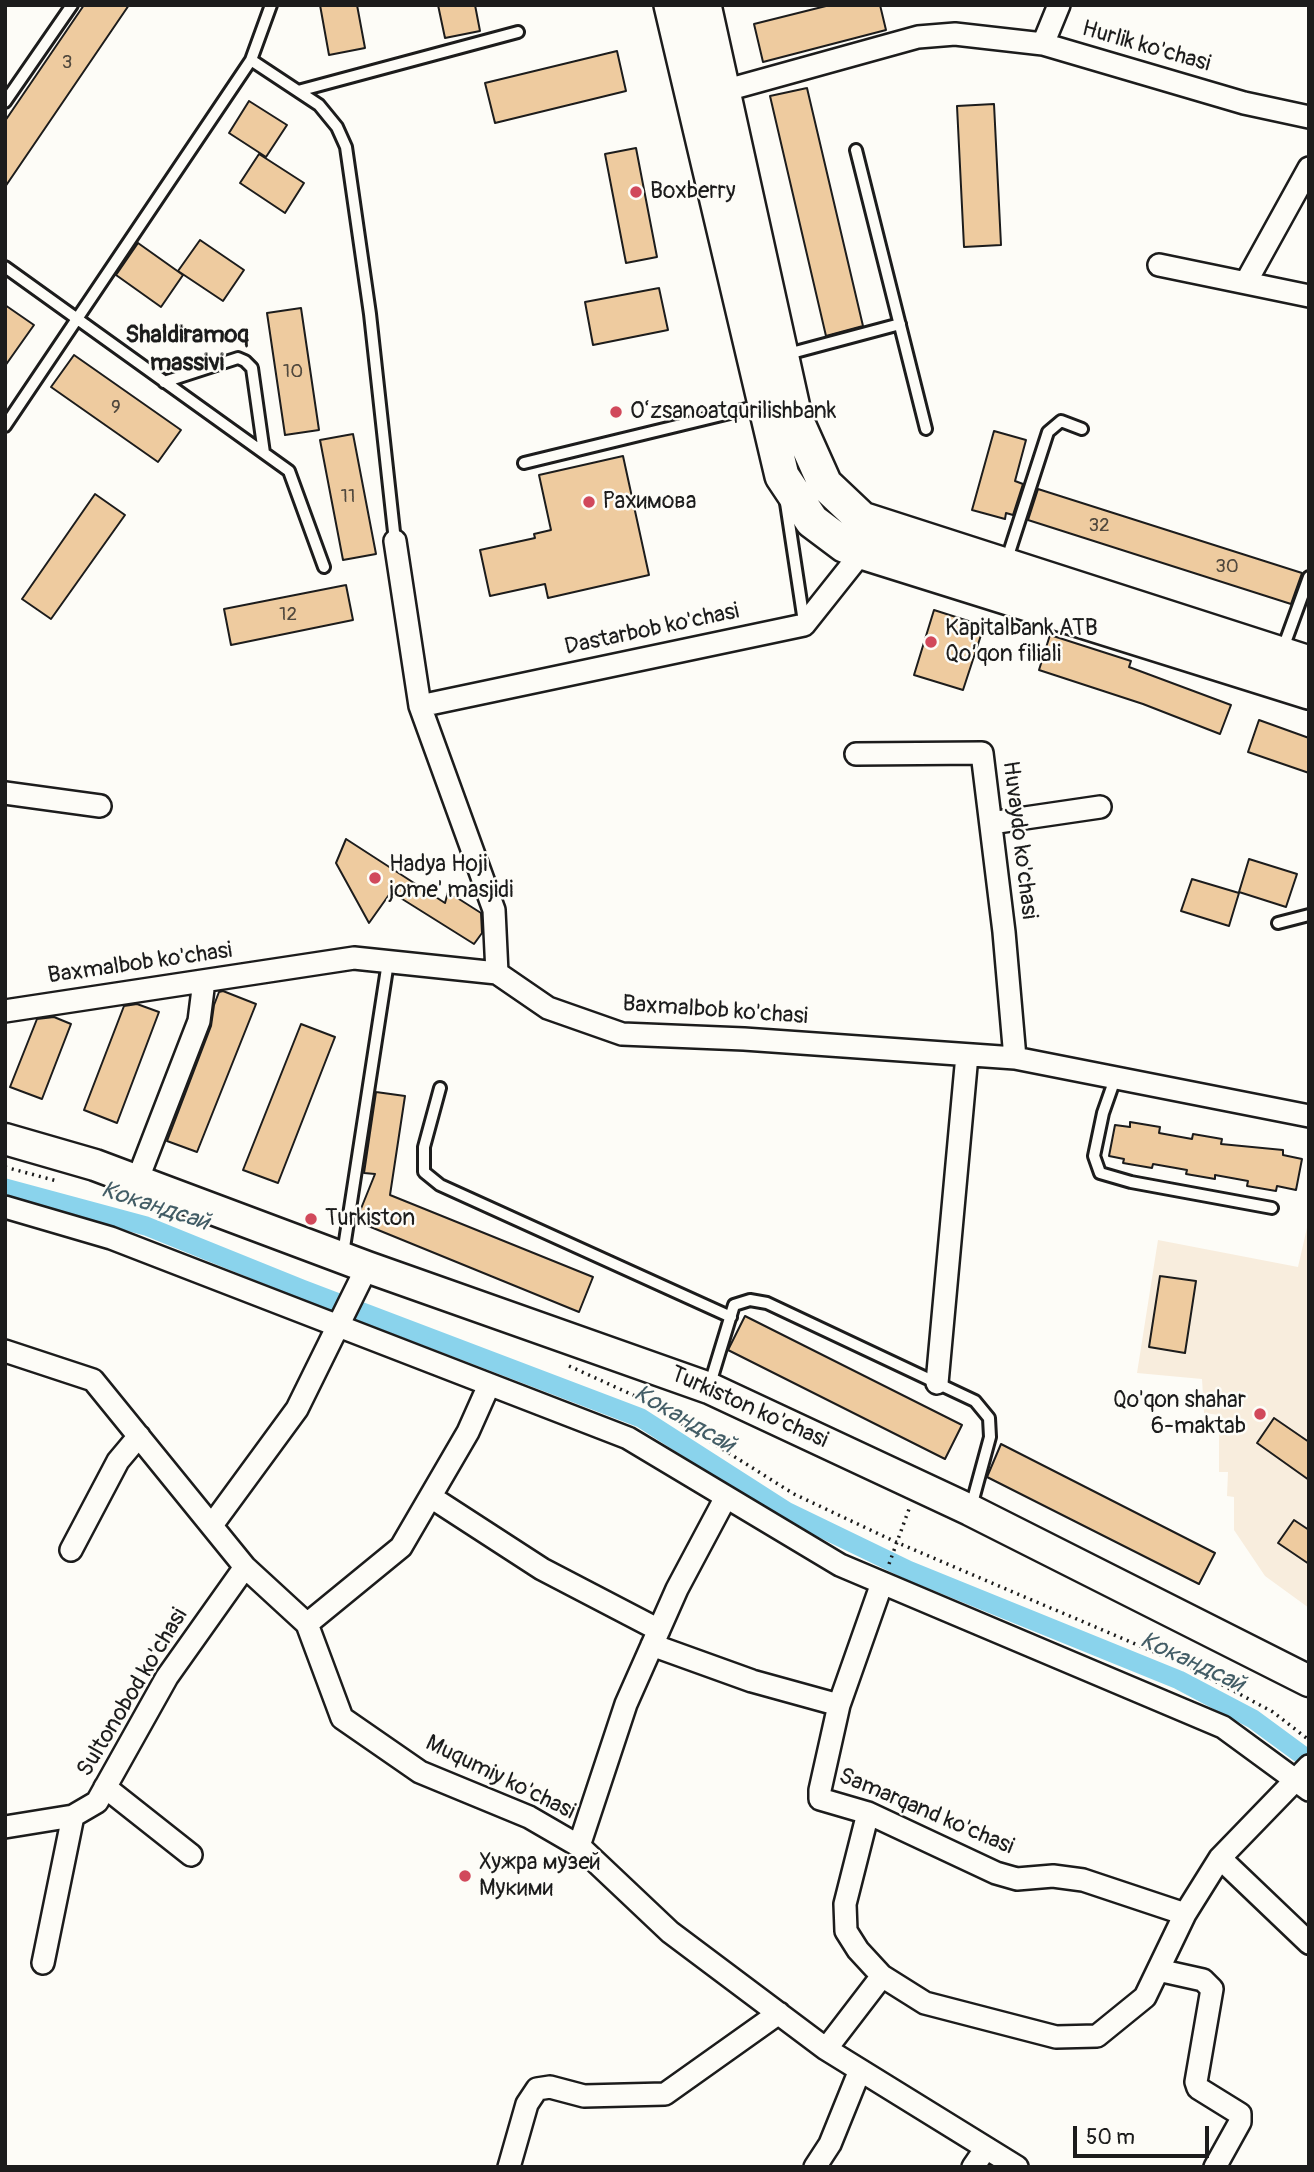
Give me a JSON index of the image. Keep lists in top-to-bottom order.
{
  "streets": {
    "main road": ["Turkiston ko'chasi"],
    "street": [
      "Hurlik ko'chasi",
      "Dastarbob ko'chasi",
      "Huvaydo ko'chasi",
      "Baxmalbob ko'chasi",
      "Sultonobod ko'chasi",
      "Muqumiy ko'chasi",
      "Samarqand ko'chasi"
    ]
  },
  "crossings": [
    ["Huvaydo ko'chasi", "Baxmalbob ko'chasi"],
    ["Sultonobod ko'chasi", "Muqumiy ko'chasi"]
  ],
  "districts": ["Shaldiramoq massivi"],
  "water": ["Кокандсай"],
  "places": [
    "Boxberry",
    "Oʻzsanoatqurilishbank",
    "Рахимова",
    "Kapitalbank ATB Qo’qon filiali",
    "Hadya Hoji jome' masjidi",
    "Turkiston",
    "Qo'qon shahar 6-maktab",
    "Хужра музей Мукими"
  ],
  "house_numbers": [
    "3",
    "10",
    "9",
    "11",
    "32",
    "30",
    "12"
  ],
  "scale_bar": "50 m"
}
